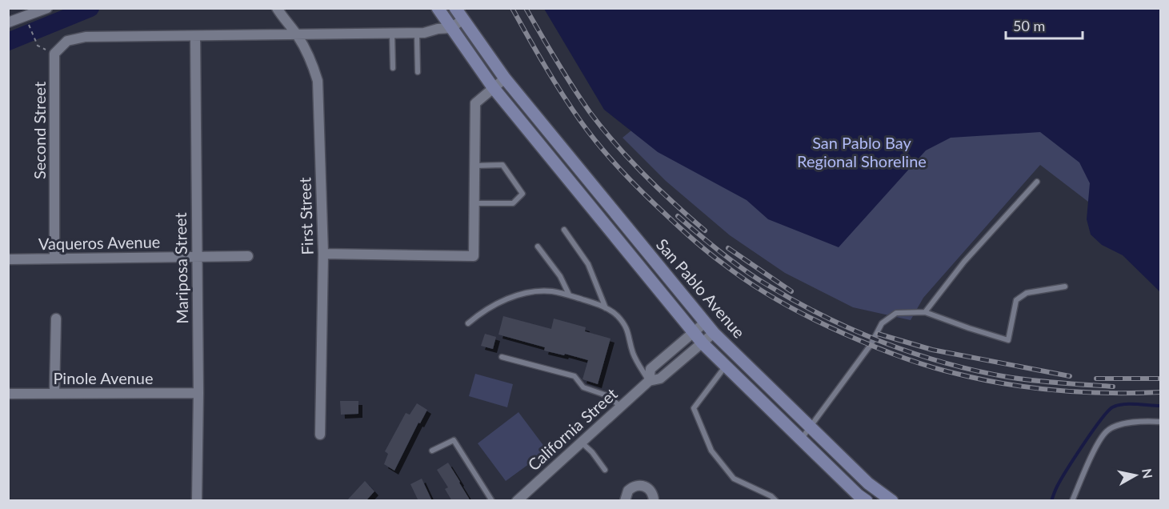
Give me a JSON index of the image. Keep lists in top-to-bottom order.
{
  "streets": {
    "main road": ["San Pablo Avenue"],
    "street": [
      "Second Street",
      "First Street",
      "Vaqueros Avenue",
      "Mariposa Street",
      "Pinole Avenue",
      "California Street"
    ]
  },
  "crossings": [
    ["Second Street", "Vaqueros Avenue"],
    ["Vaqueros Avenue", "Mariposa Street"],
    ["Mariposa Street", "Pinole Avenue"],
    ["San Pablo Avenue", "California Street"]
  ],
  "parks": ["San Pablo Bay Regional Shoreline"],
  "scale_bar": "50 m",
  "north": "right"
}
